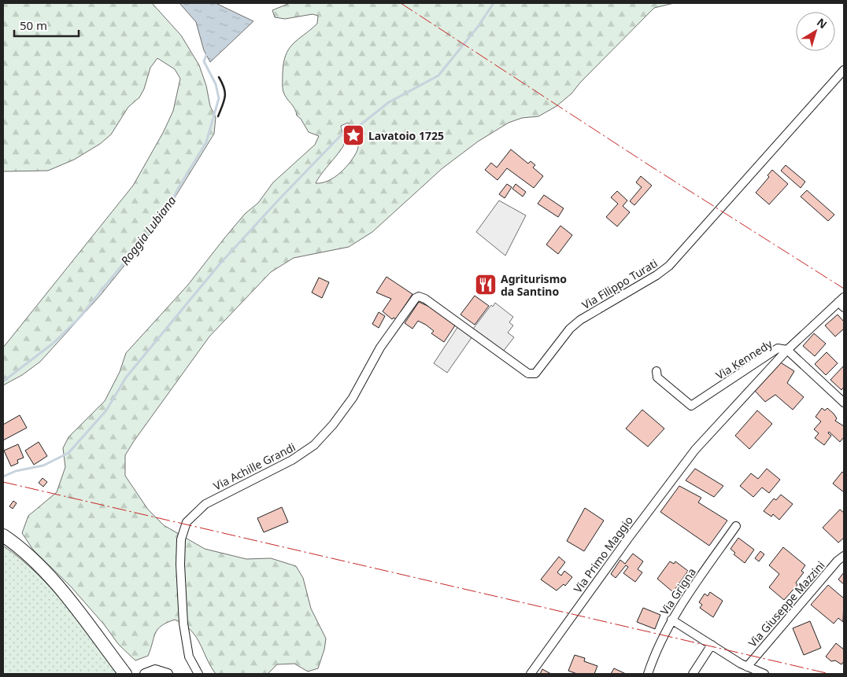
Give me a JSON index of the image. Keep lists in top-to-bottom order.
{
  "streets": {
    "street": [
      "Via Filippo Turati",
      "Via Kennedy",
      "Via Achille Grandi",
      "Via Primo Maggio",
      "Via Grigna",
      "Via Giuseppe Mazzini"
    ]
  },
  "crossings": [
    ["Via Filippo Turati", "Via Achille Grandi"],
    ["Via Kennedy", "Via Primo Maggio"]
  ],
  "water": ["Roggia Lubiana"],
  "places": {
    "place": ["Lavatoio 1725"],
    "restaurant": ["Agriturismo da Santino"]
  },
  "scale_bar": "50 m",
  "north": "top right"
}
